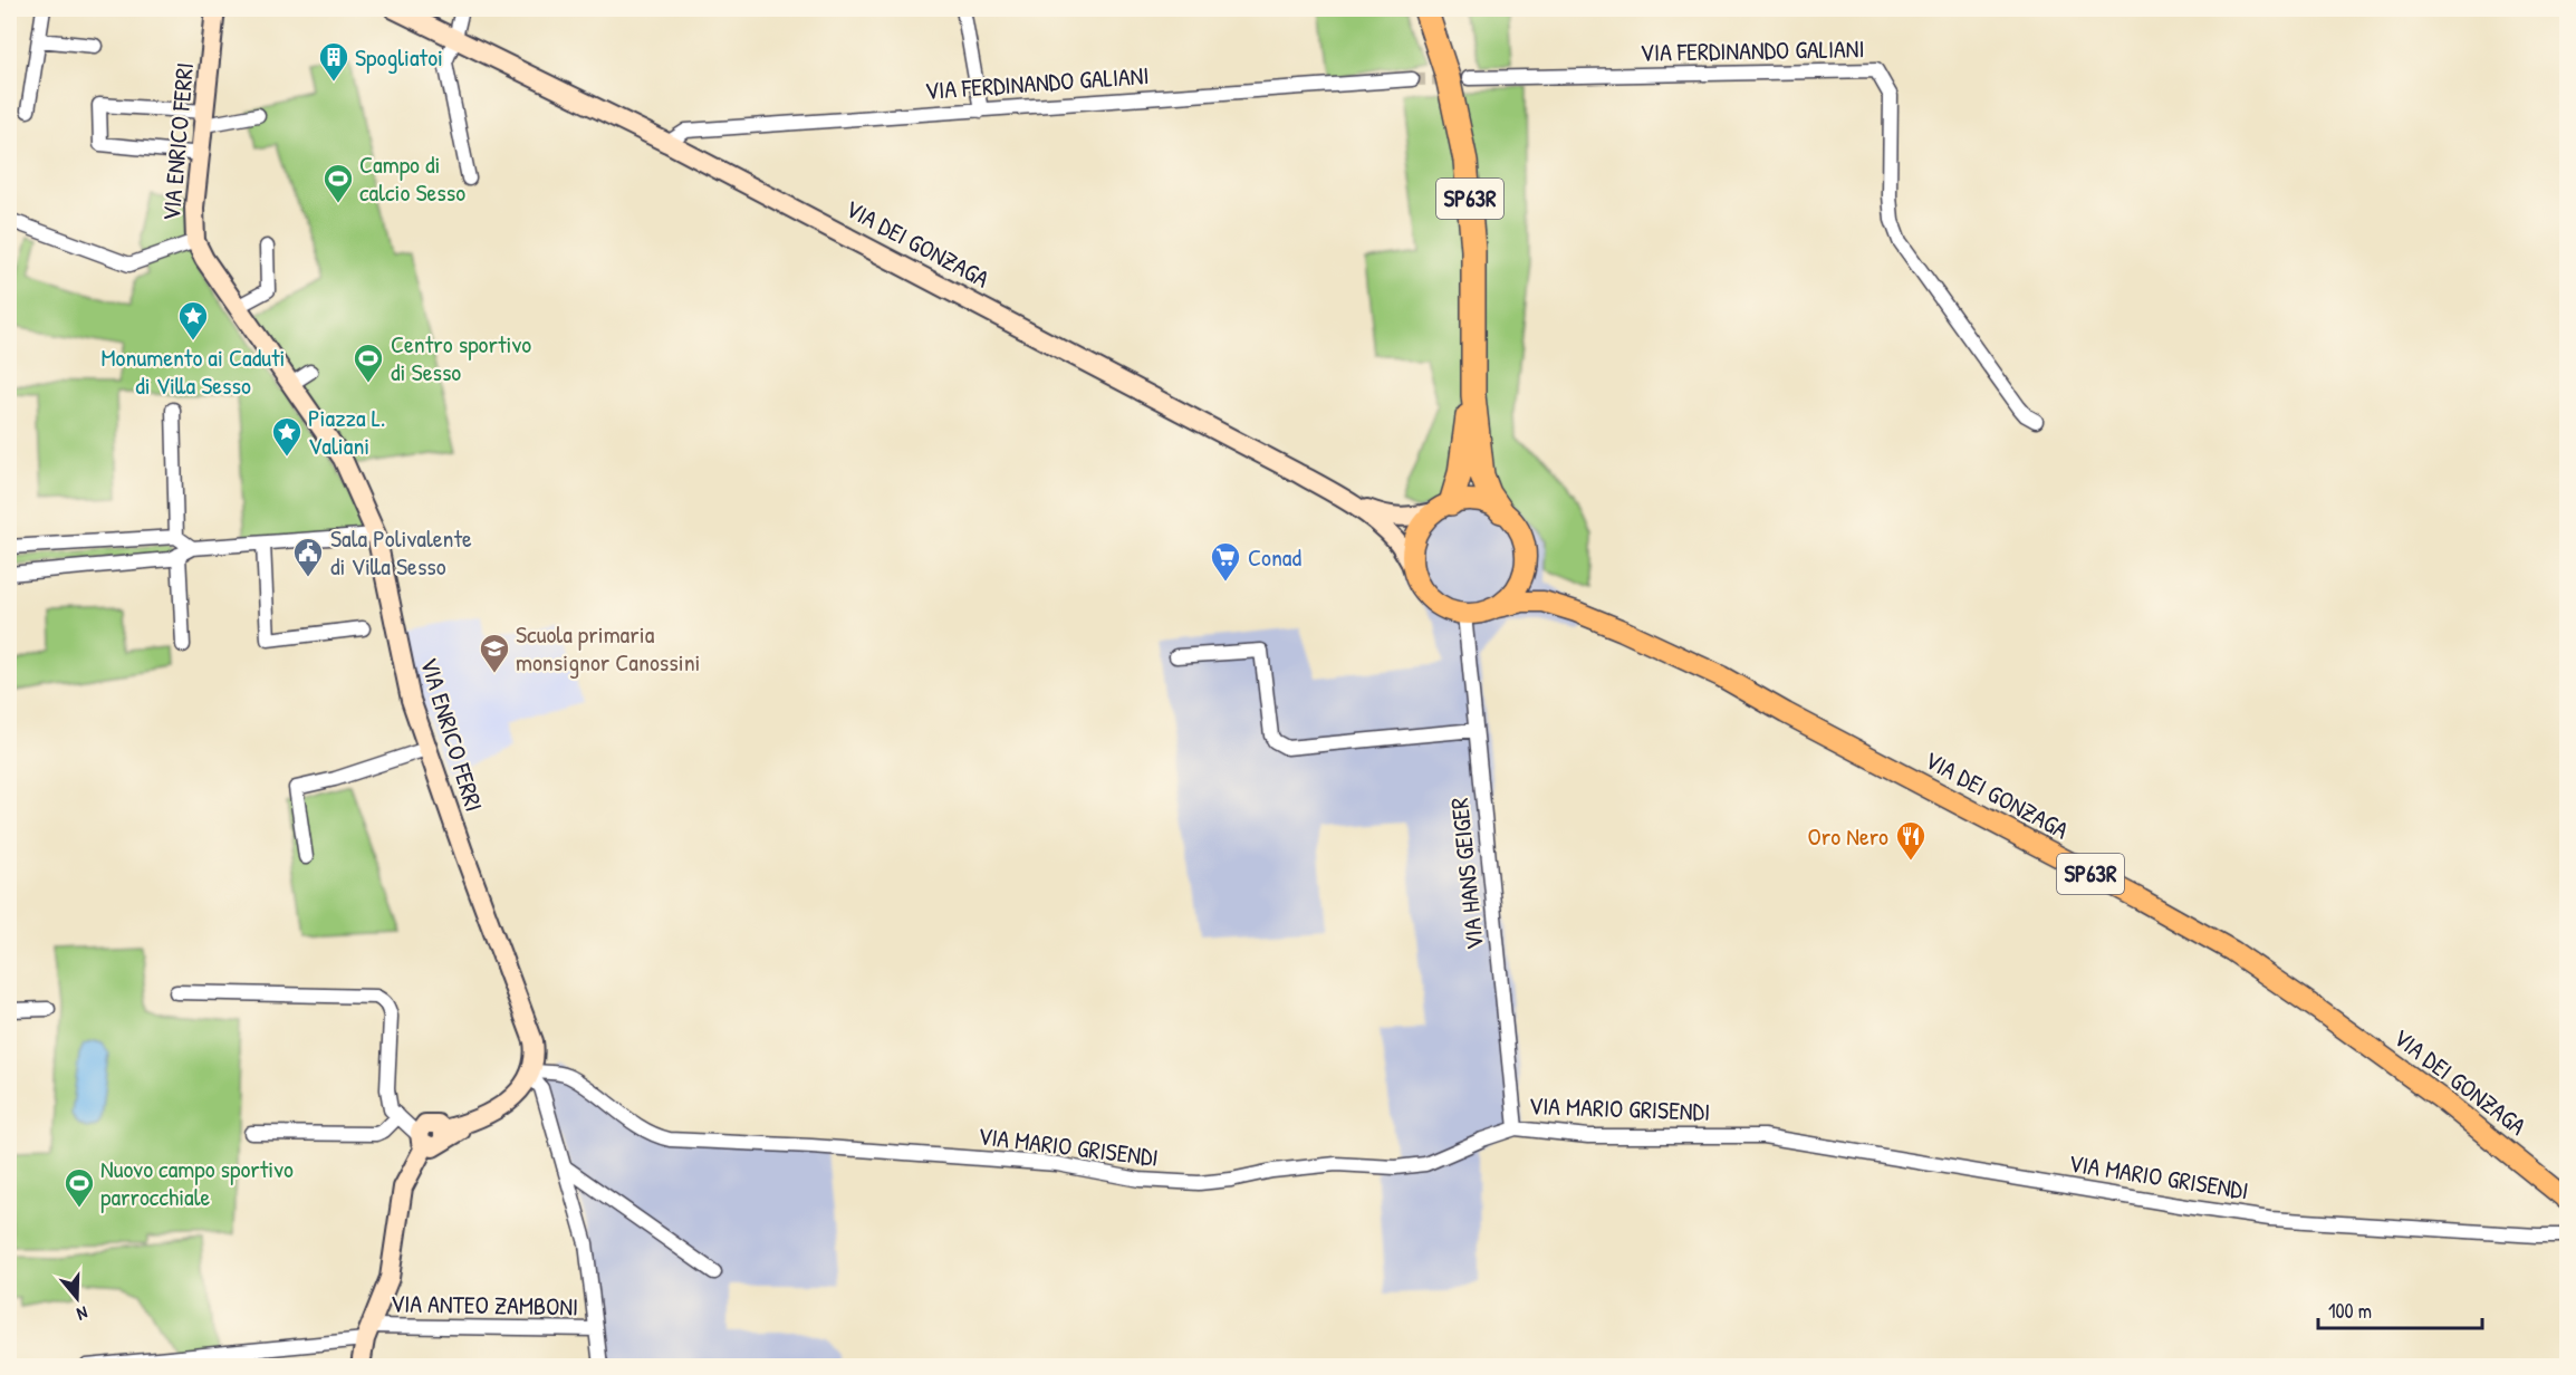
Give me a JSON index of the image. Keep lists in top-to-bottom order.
{
  "streets": {
    "highway": ["SP63R"],
    "main road": ["VIA DEI GONZAGA"],
    "street": [
      "VIA FERDINANDO GALIANI",
      "VIA ENRICO FERRI",
      "VIA HANS GEIGER",
      "VIA MARIO GRISENDI",
      "VIA ANTEO ZAMBONI"
    ]
  },
  "crossings": [
    ["VIA FERDINANDO GALIANI", "VIA DEI GONZAGA"],
    ["VIA ENRICO FERRI", "VIA MARIO GRISENDI"],
    ["VIA ENRICO FERRI", "VIA ANTEO ZAMBONI"],
    ["SP63R", "VIA DEI GONZAGA"],
    ["SP63R", "VIA HANS GEIGER"],
    ["VIA DEI GONZAGA", "VIA HANS GEIGER"],
    ["VIA HANS GEIGER", "VIA MARIO GRISENDI"]
  ],
  "places": {
    "building": ["Spogliatoi"],
    "sports": ["Campo di calcio Sesso", "Centro sportivo di Sesso", "Nuovo campo sportivo parrocchiale"],
    "place": ["Monumento ai Caduti di Villa Sesso", "Piazza L. Valiani"],
    "public building": ["Sala Polivalente di Villa Sesso"],
    "supermarket": ["Conad"],
    "school or university": ["Scuola primaria monsignor Canossini"],
    "restaurant": ["Oro Nero"]
  },
  "scale_bar": "100 m",
  "north": "bottom"
}
